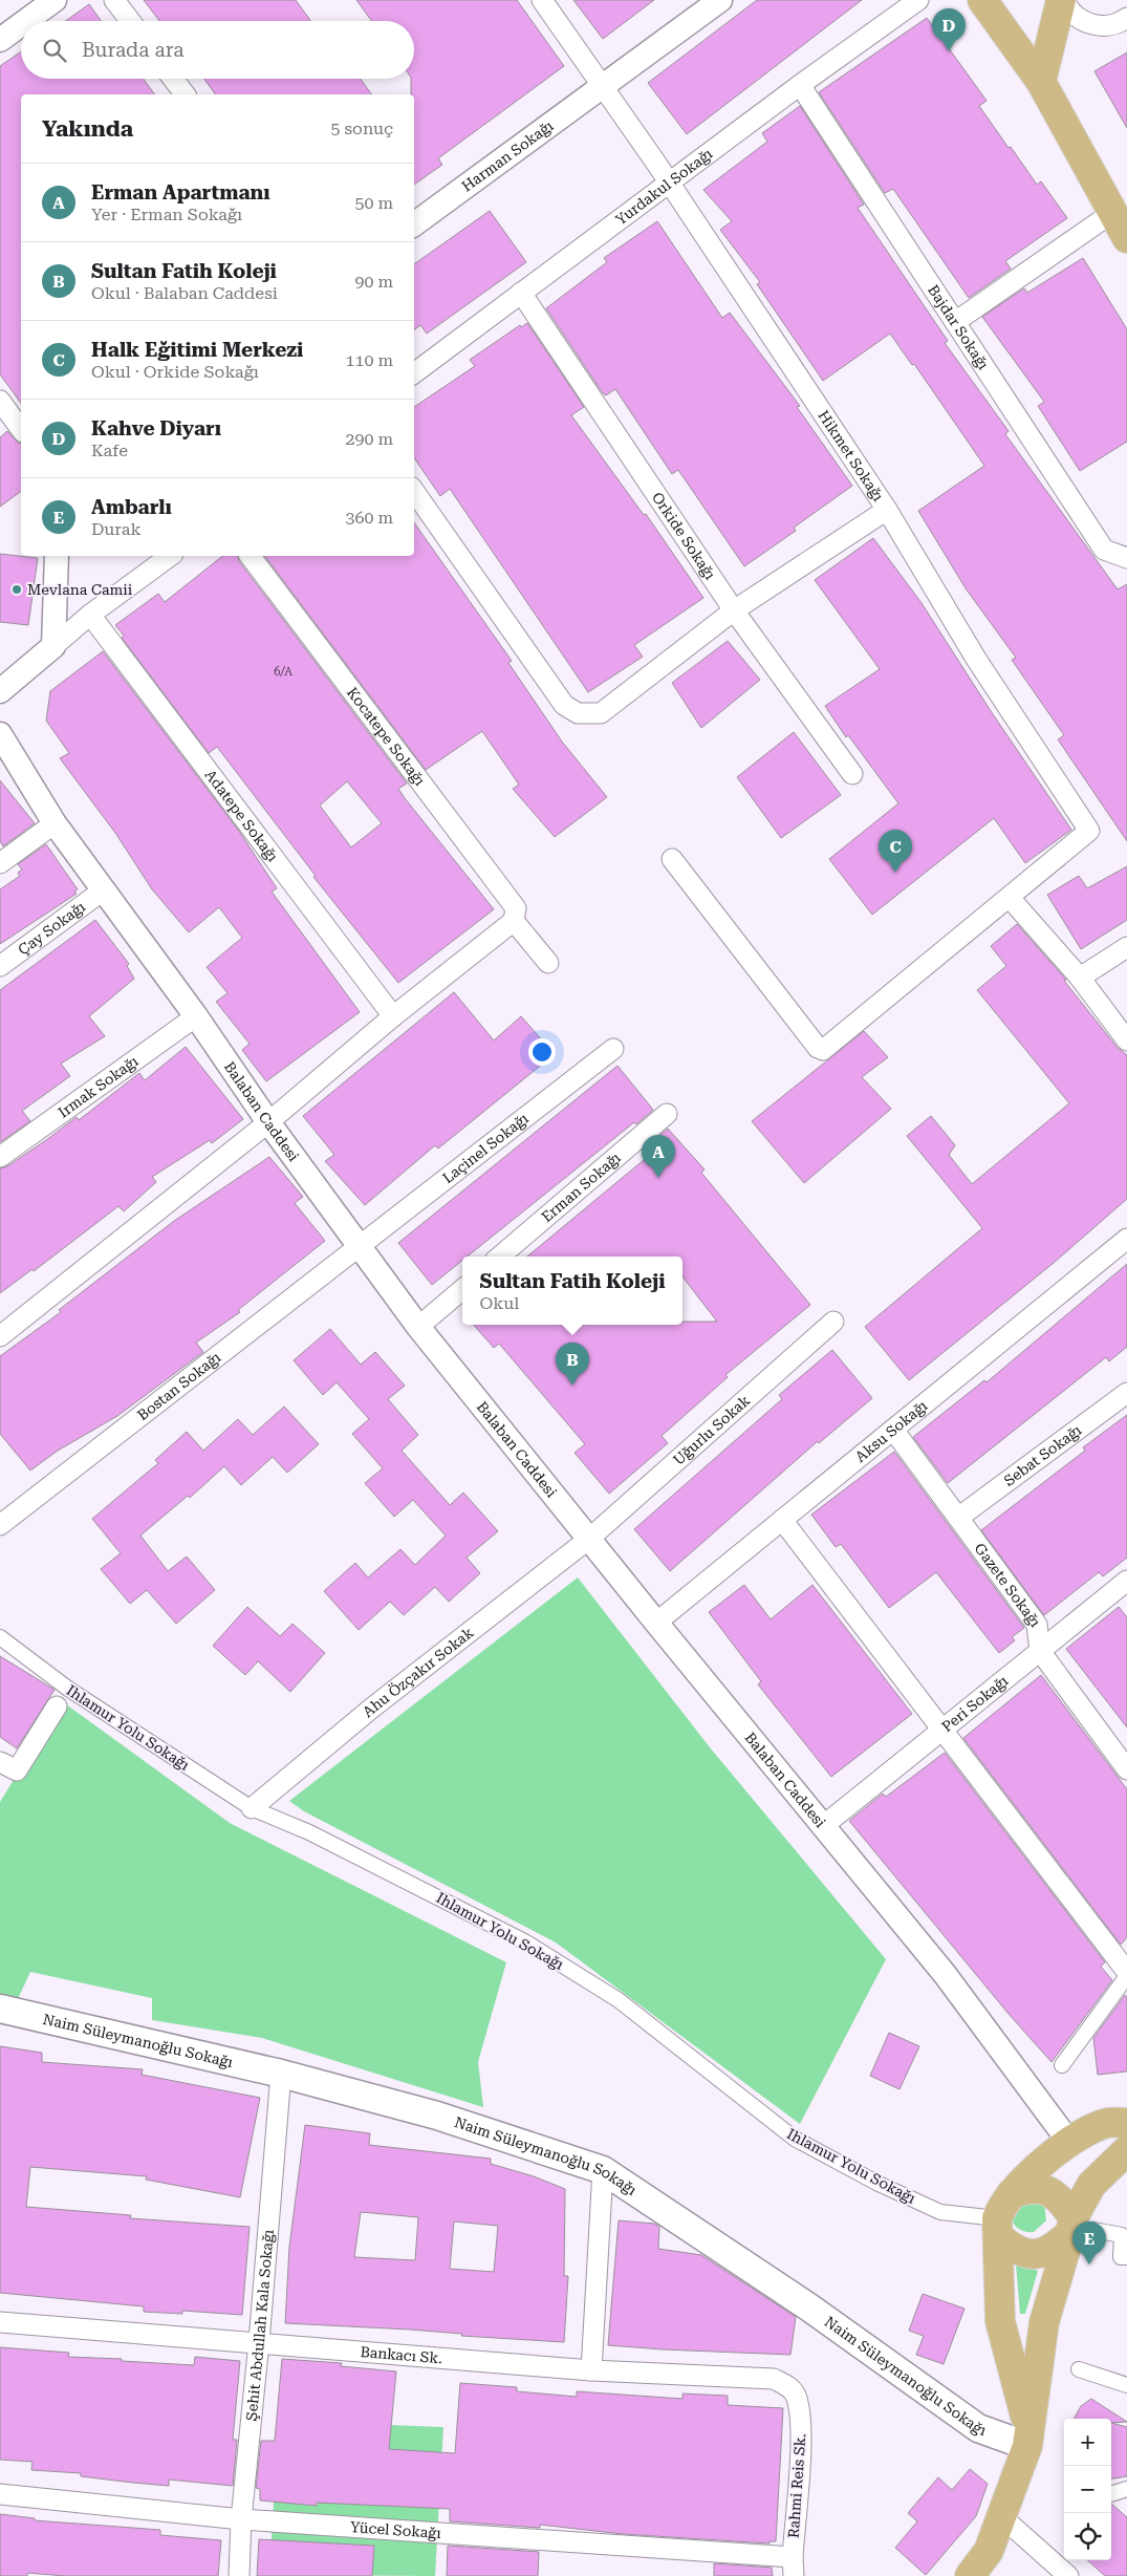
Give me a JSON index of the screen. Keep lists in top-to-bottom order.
{
  "streets": {
    "main road": ["Naim Süleymanoğlu Sokağı"],
    "street": [
      "Harman Sokağı",
      "Yurdakul Sokağı",
      "Bajdar Sokağı",
      "Hikmet Sokağı",
      "Orkide Sokağı",
      "Kocatepe Sokağı",
      "Adatepe Sokağı",
      "Çay Sokağı",
      "Irmak Sokağı",
      "Balaban Caddesi",
      "Laçinel Sokağı",
      "Erman Sokağı",
      "Bostan Sokağı",
      "Uğurlu Sokak",
      "Aksu Sokağı",
      "Sebat Sokağı",
      "Gazete Sokağı",
      "Ahu Özçakır Sokak",
      "Peri Sokağı",
      "Ihlamur Yolu Sokağı",
      "Şehit Abdullah Kala Sokağı",
      "Bankacı Sk.",
      "Rahmi Reis Sk.",
      "Yücel Sokağı"
    ]
  },
  "crossings": [
    ["Harman Sokağı", "Hikmet Sokağı"],
    ["Yurdakul Sokağı", "Bajdar Sokağı"],
    ["Yurdakul Sokağı", "Hikmet Sokağı"],
    ["Yurdakul Sokağı", "Orkide Sokağı"],
    ["Çay Sokağı", "Balaban Caddesi"],
    ["Irmak Sokağı", "Balaban Caddesi"],
    ["Balaban Caddesi", "Laçinel Sokağı"],
    ["Balaban Caddesi", "Bostan Sokağı"],
    ["Balaban Caddesi", "Uğurlu Sokak"],
    ["Balaban Caddesi", "Aksu Sokağı"],
    ["Balaban Caddesi", "Ahu Özçakır Sokak"],
    ["Balaban Caddesi", "Peri Sokağı"],
    ["Laçinel Sokağı", "Bostan Sokağı"],
    ["Uğurlu Sokak", "Ahu Özçakır Sokak"],
    ["Aksu Sokağı", "Gazete Sokağı"],
    ["Sebat Sokağı", "Gazete Sokağı"],
    ["Gazete Sokağı", "Peri Sokağı"],
    ["Ahu Özçakır Sokak", "Ihlamur Yolu Sokağı"],
    ["Naim Süleymanoğlu Sokağı", "Şehit Abdullah Kala Sokağı"],
    ["Şehit Abdullah Kala Sokağı", "Bankacı Sk."],
    ["Şehit Abdullah Kala Sokağı", "Yücel Sokağı"],
    ["Bankacı Sk.", "Rahmi Reis Sk."],
    ["Rahmi Reis Sk.", "Yücel Sokağı"]
  ],
  "places": ["Mevlana Camii"],
  "house_numbers": ["6/A"],
  "page": {
    "pins": [
      "D",
      "C",
      "A",
      "B",
      "E"
    ],
    "search": "Burada ara",
    "heading": ["Yakında", "5 sonuç"],
    "list": [
      {
        "mark": "A",
        "name": "Erman Apartmanı",
        "note": "Yer · Erman Sokağı",
        "value": "50 m"
      },
      {
        "mark": "B",
        "name": "Sultan Fatih Koleji",
        "note": "Okul · Balaban Caddesi",
        "value": "90 m"
      },
      {
        "mark": "C",
        "name": "Halk Eğitimi Merkezi",
        "note": "Okul · Orkide Sokağı",
        "value": "110 m"
      },
      {
        "mark": "D",
        "name": "Kahve Diyarı",
        "note": "Kafe",
        "value": "290 m"
      },
      {
        "mark": "E",
        "name": "Ambarlı",
        "note": "Durak",
        "value": "360 m"
      }
    ],
    "popup": ["Sultan Fatih Koleji", "Okul"],
    "map_buttons": ["+", "−"]
  }
}
